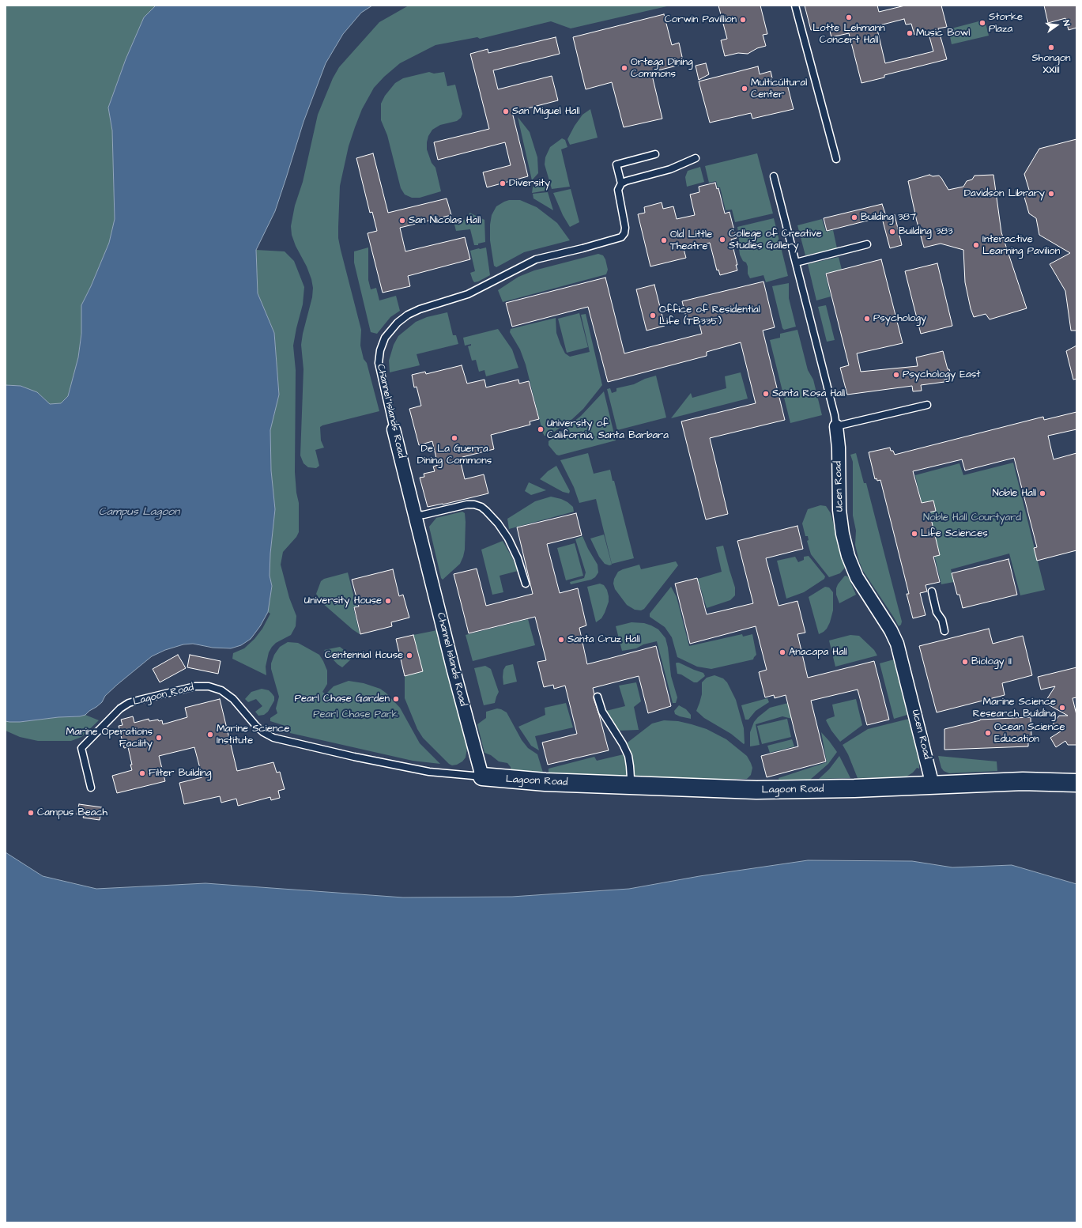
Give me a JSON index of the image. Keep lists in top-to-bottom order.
{
  "streets": {
    "street": ["Channel Islands Road", "Ucen Road", "Lagoon Road"]
  },
  "crossings": [
    ["Channel Islands Road", "Lagoon Road"],
    ["Ucen Road", "Lagoon Road"]
  ],
  "water": ["Campus Lagoon"],
  "parks": ["Noble Hall Courtyard", "Pearl Chase Park"],
  "places": [
    "Lotte Lehmann Concert Hall",
    "Corwin Pavillion",
    "Storke Plaza",
    "Music Bowl",
    "Shongon XXIII",
    "Ortega Dining Commons",
    "Multicultural Center",
    "San Miguel Hall",
    "Diversity",
    "Davidson Library",
    "Building 387",
    "San Nicolas Hall",
    "Building 383",
    "College of Creative Studies Gallery",
    "Old Little Theatre",
    "Interactive Learning Pavilion",
    "Office of Residential Life (TB335)",
    "Psychology",
    "Psychology East",
    "Santa Rosa Hall",
    "University of California, Santa Barbara",
    "De La Guerra Dining Commons",
    "Noble Hall",
    "Life Sciences",
    "University House",
    "Santa Cruz Hall",
    "Anacapa Hall",
    "Centennial House",
    "Biology II",
    "Pearl Chase Garden",
    "Marine Science Research Building",
    "Ocean Science Education",
    "Marine Science Institute",
    "Marine Operations Facility",
    "Filter Building",
    "Campus Beach"
  ],
  "north": "right"
}
